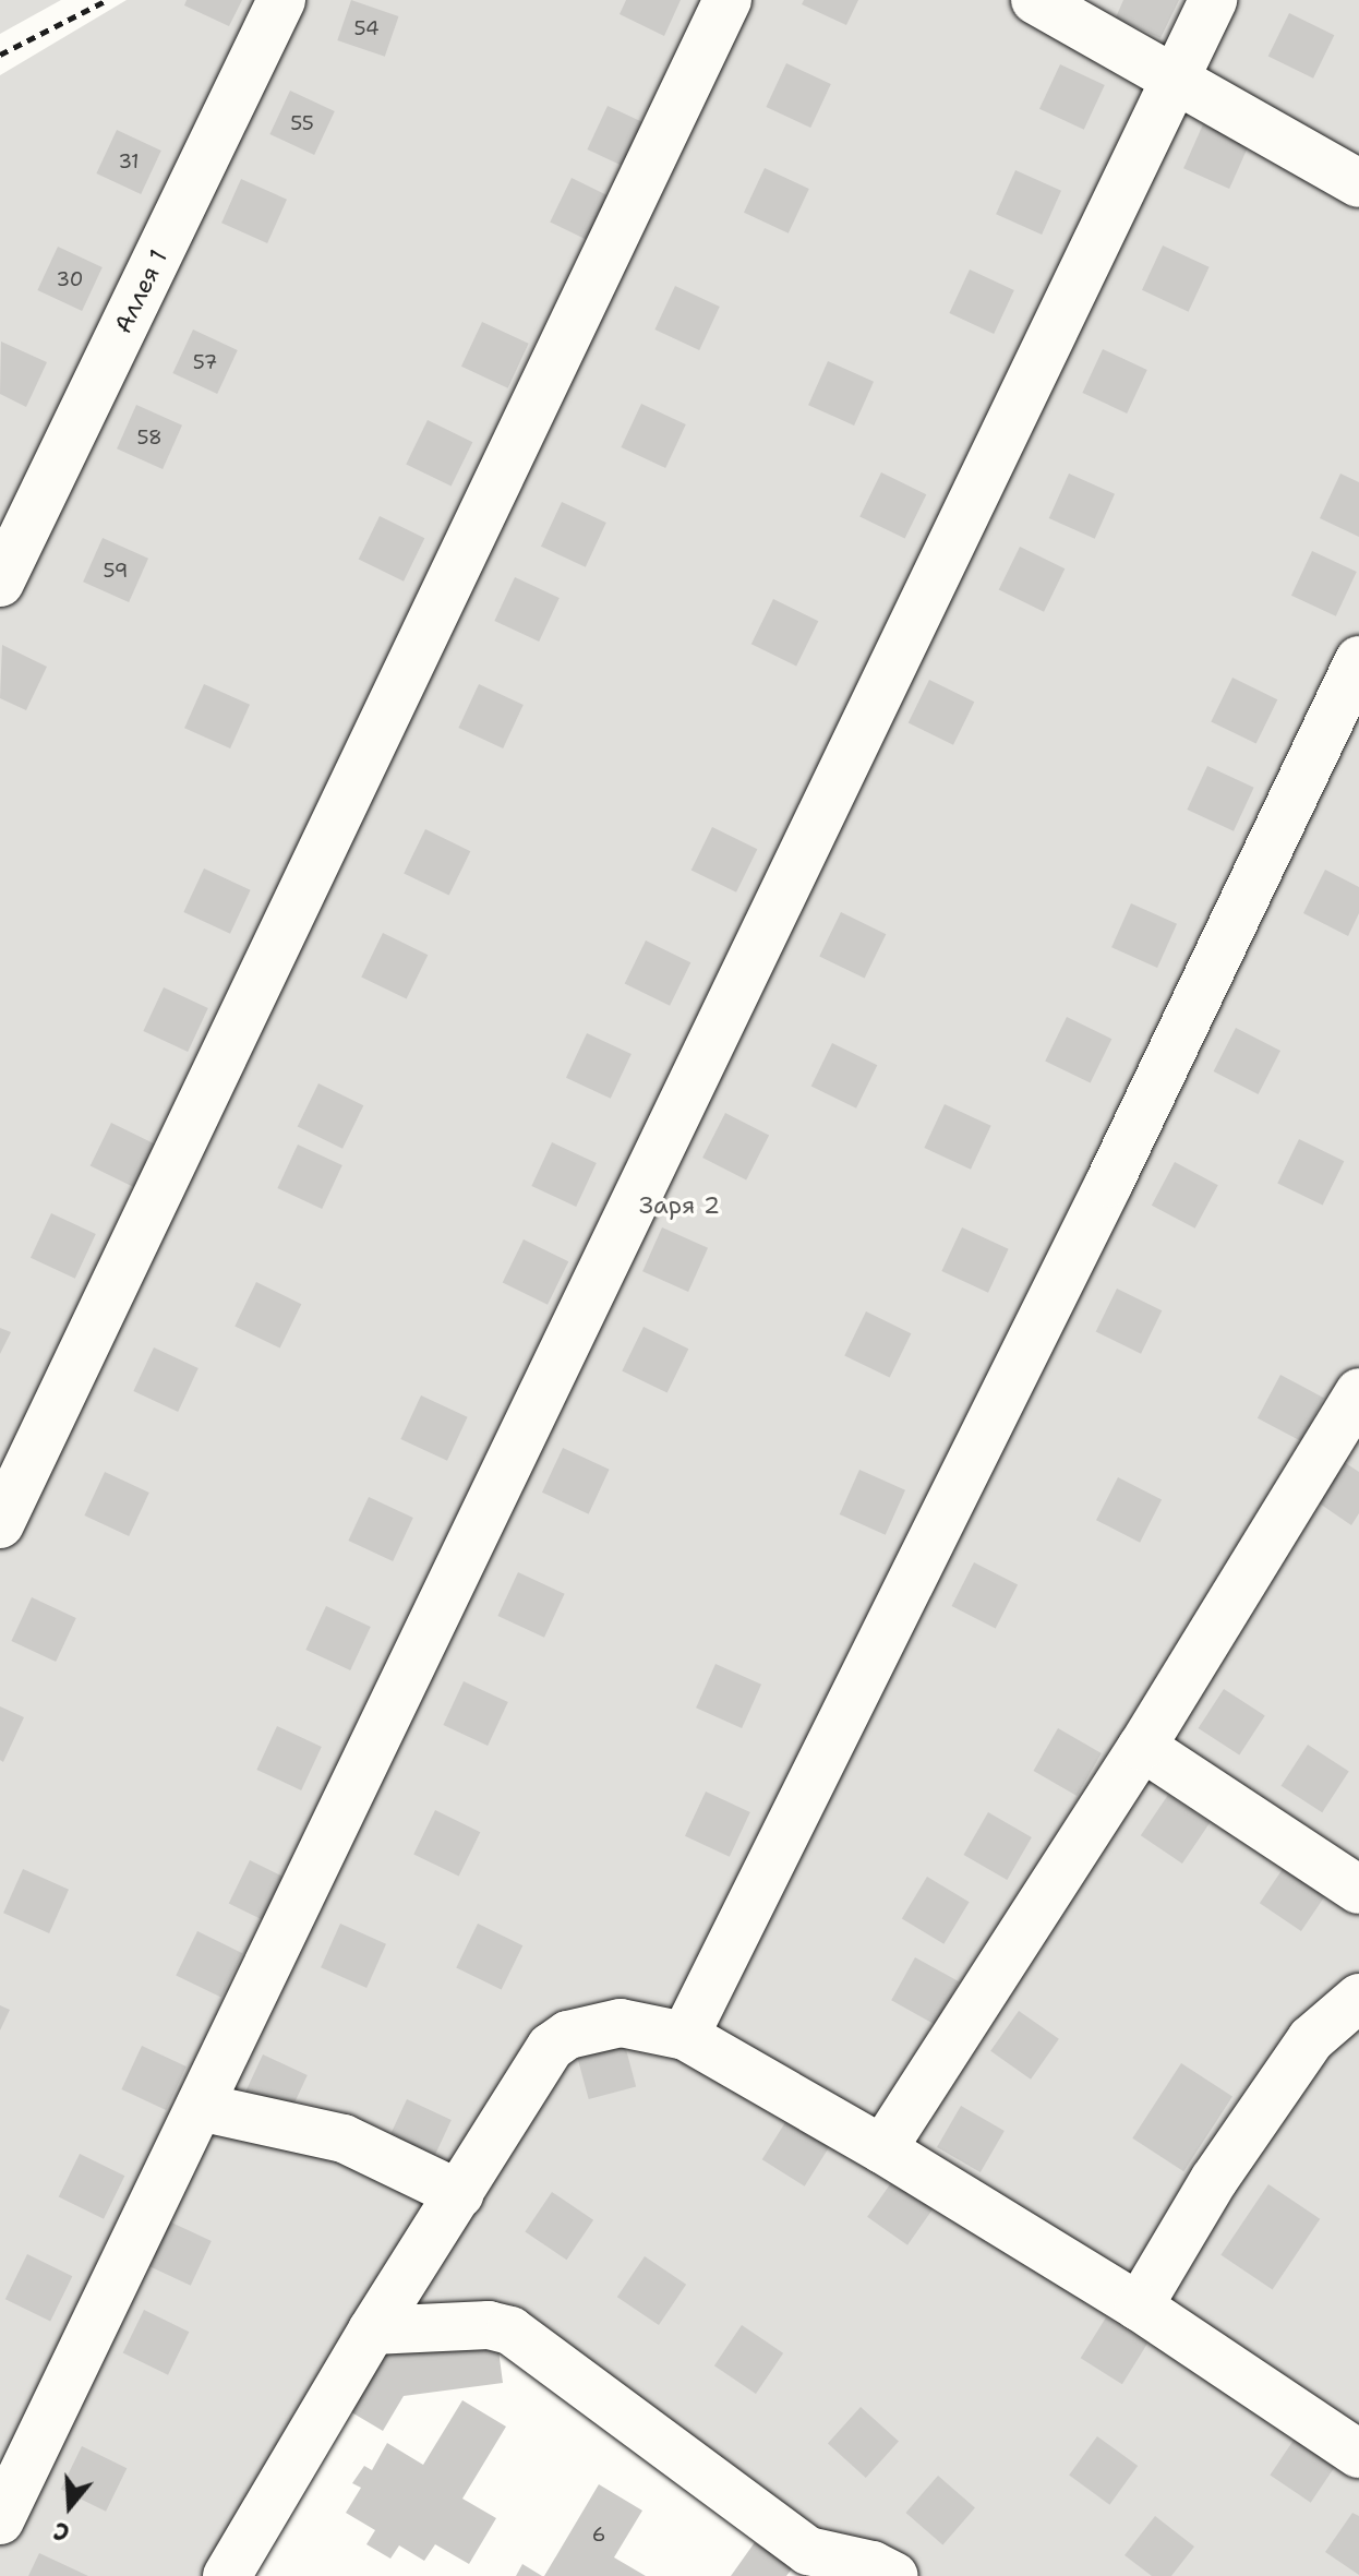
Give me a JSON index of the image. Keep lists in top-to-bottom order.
{
  "streets": {
    "lane": ["Аллея 1"]
  },
  "parks": ["Заря 2"],
  "house_numbers": [
    "54",
    "55",
    "31",
    "30",
    "57",
    "58",
    "59",
    "6"
  ],
  "north": "bottom"
}
